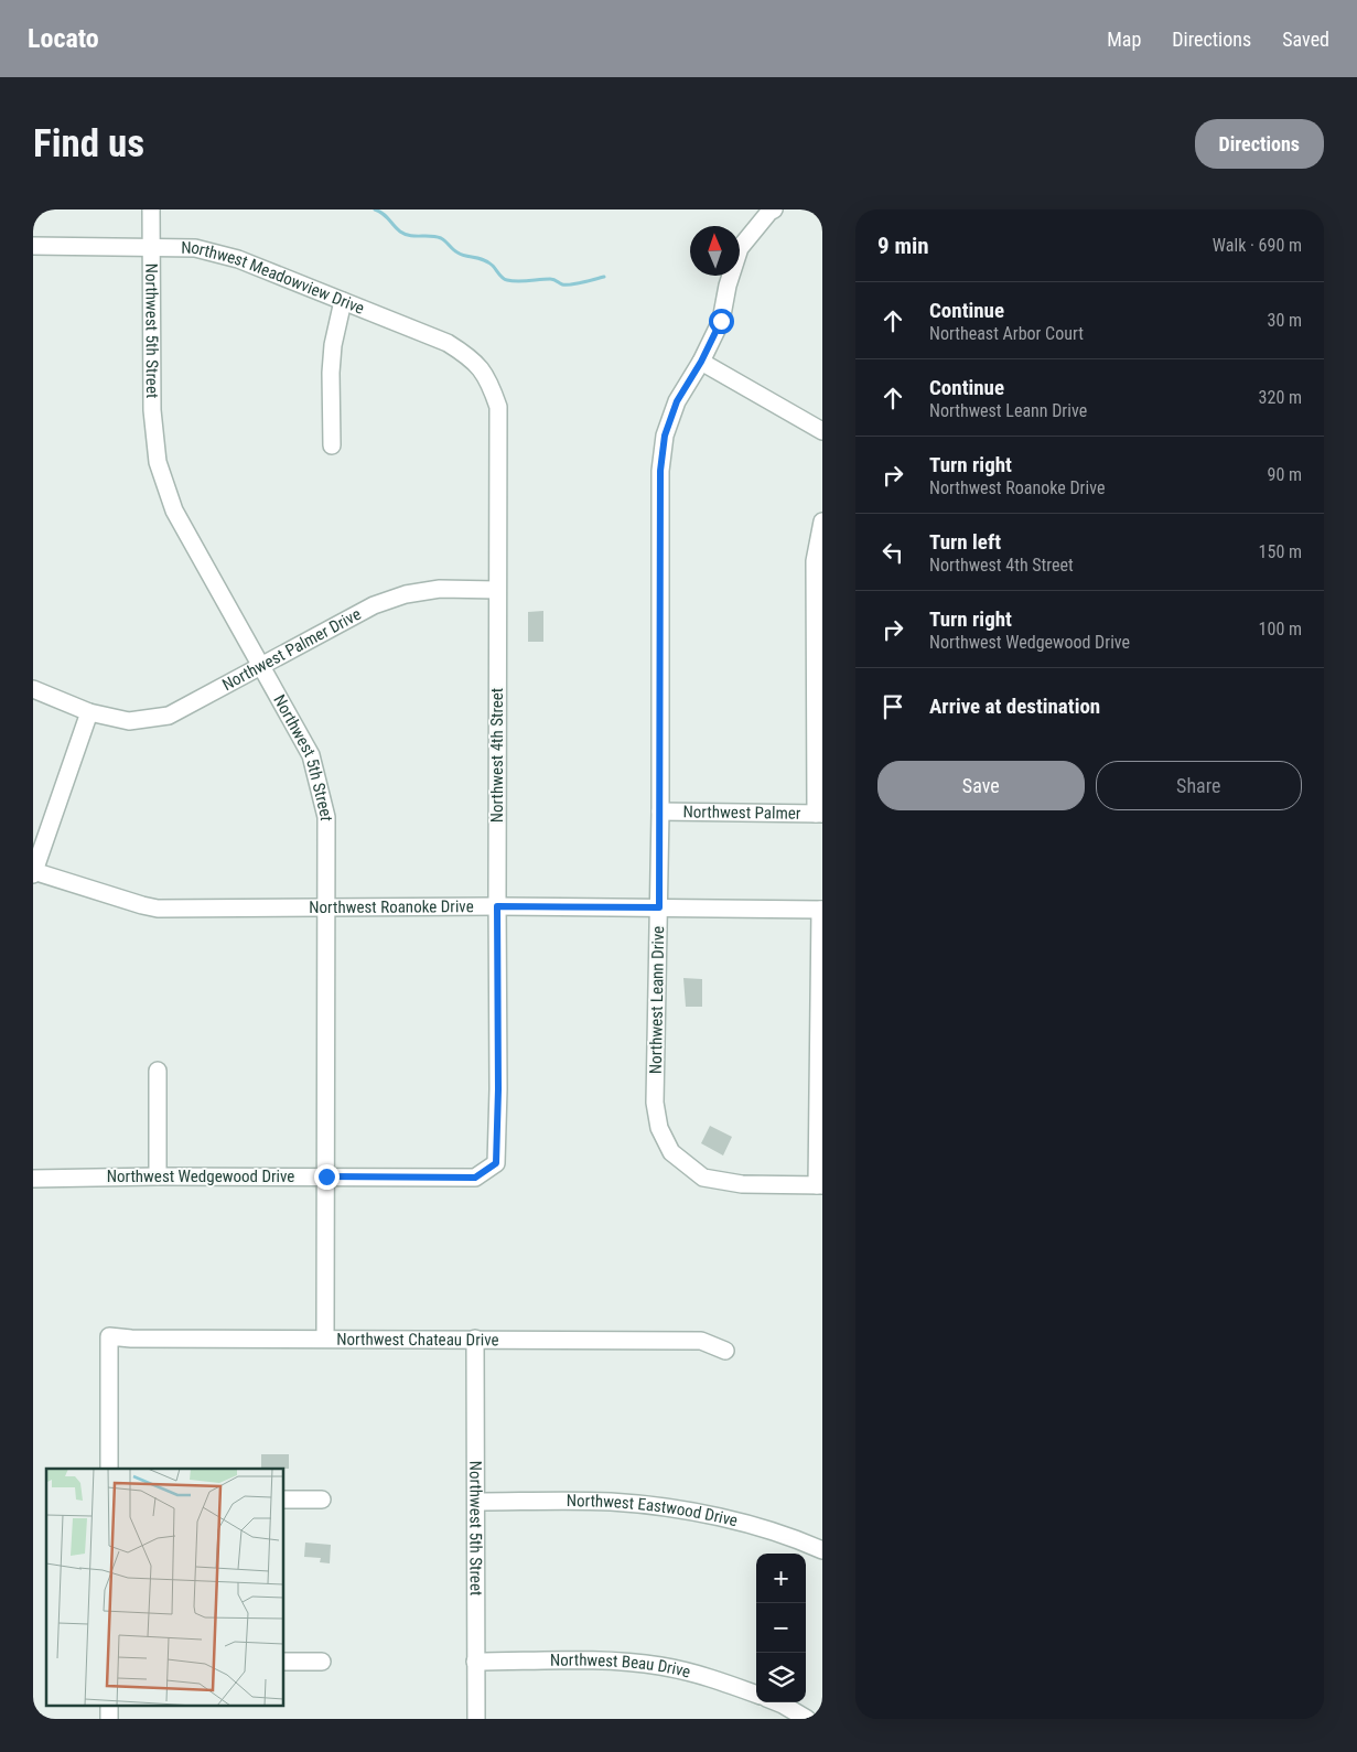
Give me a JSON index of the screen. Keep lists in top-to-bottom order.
{
  "streets": {
    "street": [
      "Northwest Meadowview Drive",
      "Northwest 5th Street",
      "Northwest Palmer Drive",
      "Northwest 4th Street",
      "Northwest Palmer",
      "Northwest Roanoke Drive",
      "Northwest Leann Drive",
      "Northwest Wedgewood Drive",
      "Northwest Chateau Drive",
      "Northwest Eastwood Drive",
      "Northwest Beau Drive"
    ]
  },
  "crossings": [
    ["Northwest Meadowview Drive", "Northwest 5th Street"],
    ["Northwest Meadowview Drive", "Northwest 4th Street"],
    ["Northwest 5th Street", "Northwest Palmer Drive"],
    ["Northwest 5th Street", "Northwest Roanoke Drive"],
    ["Northwest 5th Street", "Northwest Wedgewood Drive"],
    ["Northwest 5th Street", "Northwest Chateau Drive"],
    ["Northwest 5th Street", "Northwest Eastwood Drive"],
    ["Northwest 5th Street", "Northwest Beau Drive"],
    ["Northwest Palmer Drive", "Northwest 4th Street"],
    ["Northwest 4th Street", "Northwest Roanoke Drive"],
    ["Northwest 4th Street", "Northwest Wedgewood Drive"],
    ["Northwest Palmer", "Northwest Leann Drive"],
    ["Northwest Roanoke Drive", "Northwest Leann Drive"]
  ],
  "north": "top",
  "page": {
    "header": "Locato",
    "nav": ["Map", "Directions", "Saved"],
    "buttons": [
      "Directions",
      ["Save", "Share"]
    ],
    "title": "Find us",
    "heading": ["9 min", "Walk · 690 m"],
    "list": [
      ["Continue", "Northeast Arbor Court", "30 m"],
      ["Continue", "Northwest Leann Drive", "320 m"],
      ["Turn right", "Northwest Roanoke Drive", "90 m"],
      ["Turn left", "Northwest 4th Street", "150 m"],
      ["Turn right", "Northwest Wedgewood Drive", "100 m"],
      "Arrive at destination"
    ],
    "map_buttons": ["+", "−"]
  }
}
